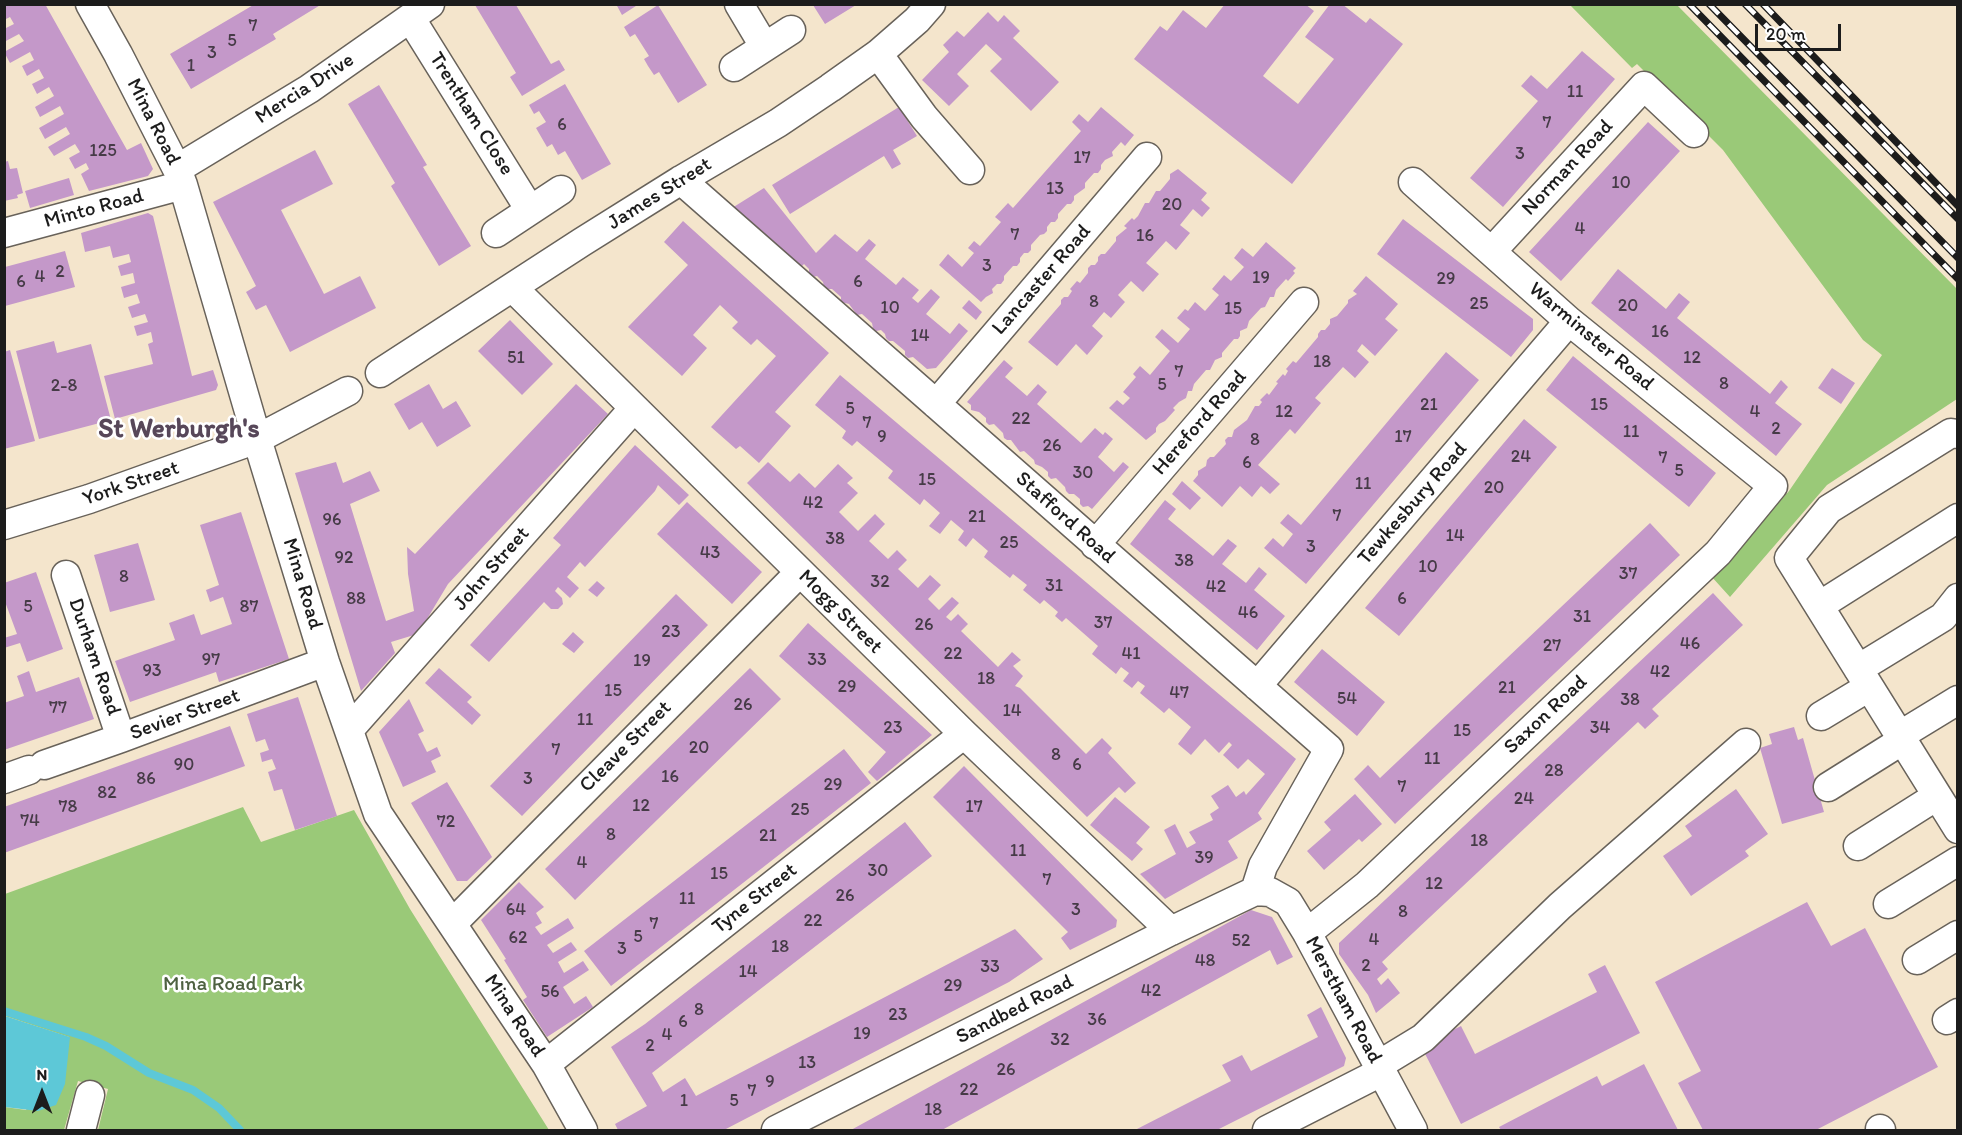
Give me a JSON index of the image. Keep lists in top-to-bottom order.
{
  "streets": {
    "street": [
      "Mercia Drive",
      "Trentham Close",
      "Mina Road",
      "Norman Road",
      "James Street",
      "Minto Road",
      "Lancaster Road",
      "Warminster Road",
      "Hereford Road",
      "York Street",
      "Tewkesbury Road",
      "Stafford Road",
      "John Street",
      "Mogg Street",
      "Durham Road",
      "Sevier Street",
      "Saxon Road",
      "Cleave Street",
      "Tyne Street",
      "Merstham Road",
      "Sandbed Road"
    ]
  },
  "crossings": [
    ["Mercia Drive", "Trentham Close"],
    ["Mercia Drive", "Mina Road"],
    ["Mercia Drive", "Minto Road"],
    ["Mina Road", "James Street"],
    ["Mina Road", "Minto Road"],
    ["Mina Road", "York Street"],
    ["Mina Road", "John Street"],
    ["Mina Road", "Sevier Street"],
    ["Mina Road", "Cleave Street"],
    ["Mina Road", "Tyne Street"],
    ["Norman Road", "Warminster Road"],
    ["James Street", "York Street"],
    ["James Street", "Stafford Road"],
    ["James Street", "Mogg Street"],
    ["Lancaster Road", "Stafford Road"],
    ["Warminster Road", "Tewkesbury Road"],
    ["Warminster Road", "Saxon Road"],
    ["Hereford Road", "Stafford Road"],
    ["Tewkesbury Road", "Stafford Road"],
    ["Stafford Road", "Merstham Road"],
    ["Stafford Road", "Sandbed Road"],
    ["John Street", "Mogg Street"],
    ["Mogg Street", "Cleave Street"],
    ["Mogg Street", "Tyne Street"],
    ["Mogg Street", "Sandbed Road"],
    ["Durham Road", "Sevier Street"],
    ["Saxon Road", "Merstham Road"],
    ["Merstham Road", "Sandbed Road"]
  ],
  "districts": ["St Werburgh's"],
  "parks": ["Mina Road Park"],
  "house_numbers": [
    "7",
    "5",
    "3",
    "1",
    "11",
    "7",
    "6",
    "125",
    "3",
    "17",
    "10",
    "13",
    "20",
    "4",
    "7",
    "16",
    "3",
    "2",
    "4",
    "19",
    "29",
    "6",
    "6",
    "8",
    "25",
    "20",
    "10",
    "15",
    "16",
    "14",
    "51",
    "12",
    "18",
    "7",
    "8",
    "5",
    "2-8",
    "21",
    "15",
    "5",
    "12",
    "4",
    "22",
    "7",
    "2",
    "11",
    "9",
    "17",
    "8",
    "26",
    "24",
    "7",
    "6",
    "5",
    "30",
    "15",
    "11",
    "20",
    "42",
    "7",
    "21",
    "96",
    "14",
    "38",
    "25",
    "3",
    "43",
    "92",
    "38",
    "10",
    "37",
    "8",
    "32",
    "31",
    "42",
    "88",
    "6",
    "5",
    "87",
    "46",
    "31",
    "37",
    "26",
    "23",
    "46",
    "27",
    "22",
    "41",
    "97",
    "33",
    "19",
    "93",
    "42",
    "18",
    "29",
    "21",
    "15",
    "47",
    "54",
    "38",
    "26",
    "77",
    "14",
    "11",
    "23",
    "34",
    "15",
    "20",
    "7",
    "8",
    "11",
    "90",
    "6",
    "28",
    "16",
    "86",
    "3",
    "29",
    "7",
    "82",
    "24",
    "12",
    "78",
    "17",
    "25",
    "74",
    "72",
    "8",
    "21",
    "18",
    "11",
    "39",
    "4",
    "30",
    "15",
    "7",
    "12",
    "26",
    "11",
    "64",
    "3",
    "8",
    "22",
    "7",
    "5",
    "62",
    "4",
    "52",
    "18",
    "3",
    "48",
    "2",
    "33",
    "14",
    "29",
    "42",
    "56",
    "8",
    "23",
    "36",
    "6",
    "19",
    "4",
    "32",
    "2",
    "13",
    "26",
    "9",
    "22",
    "7",
    "1",
    "5",
    "18"
  ],
  "scale_bar": "20 m",
  "north": "top"
}
